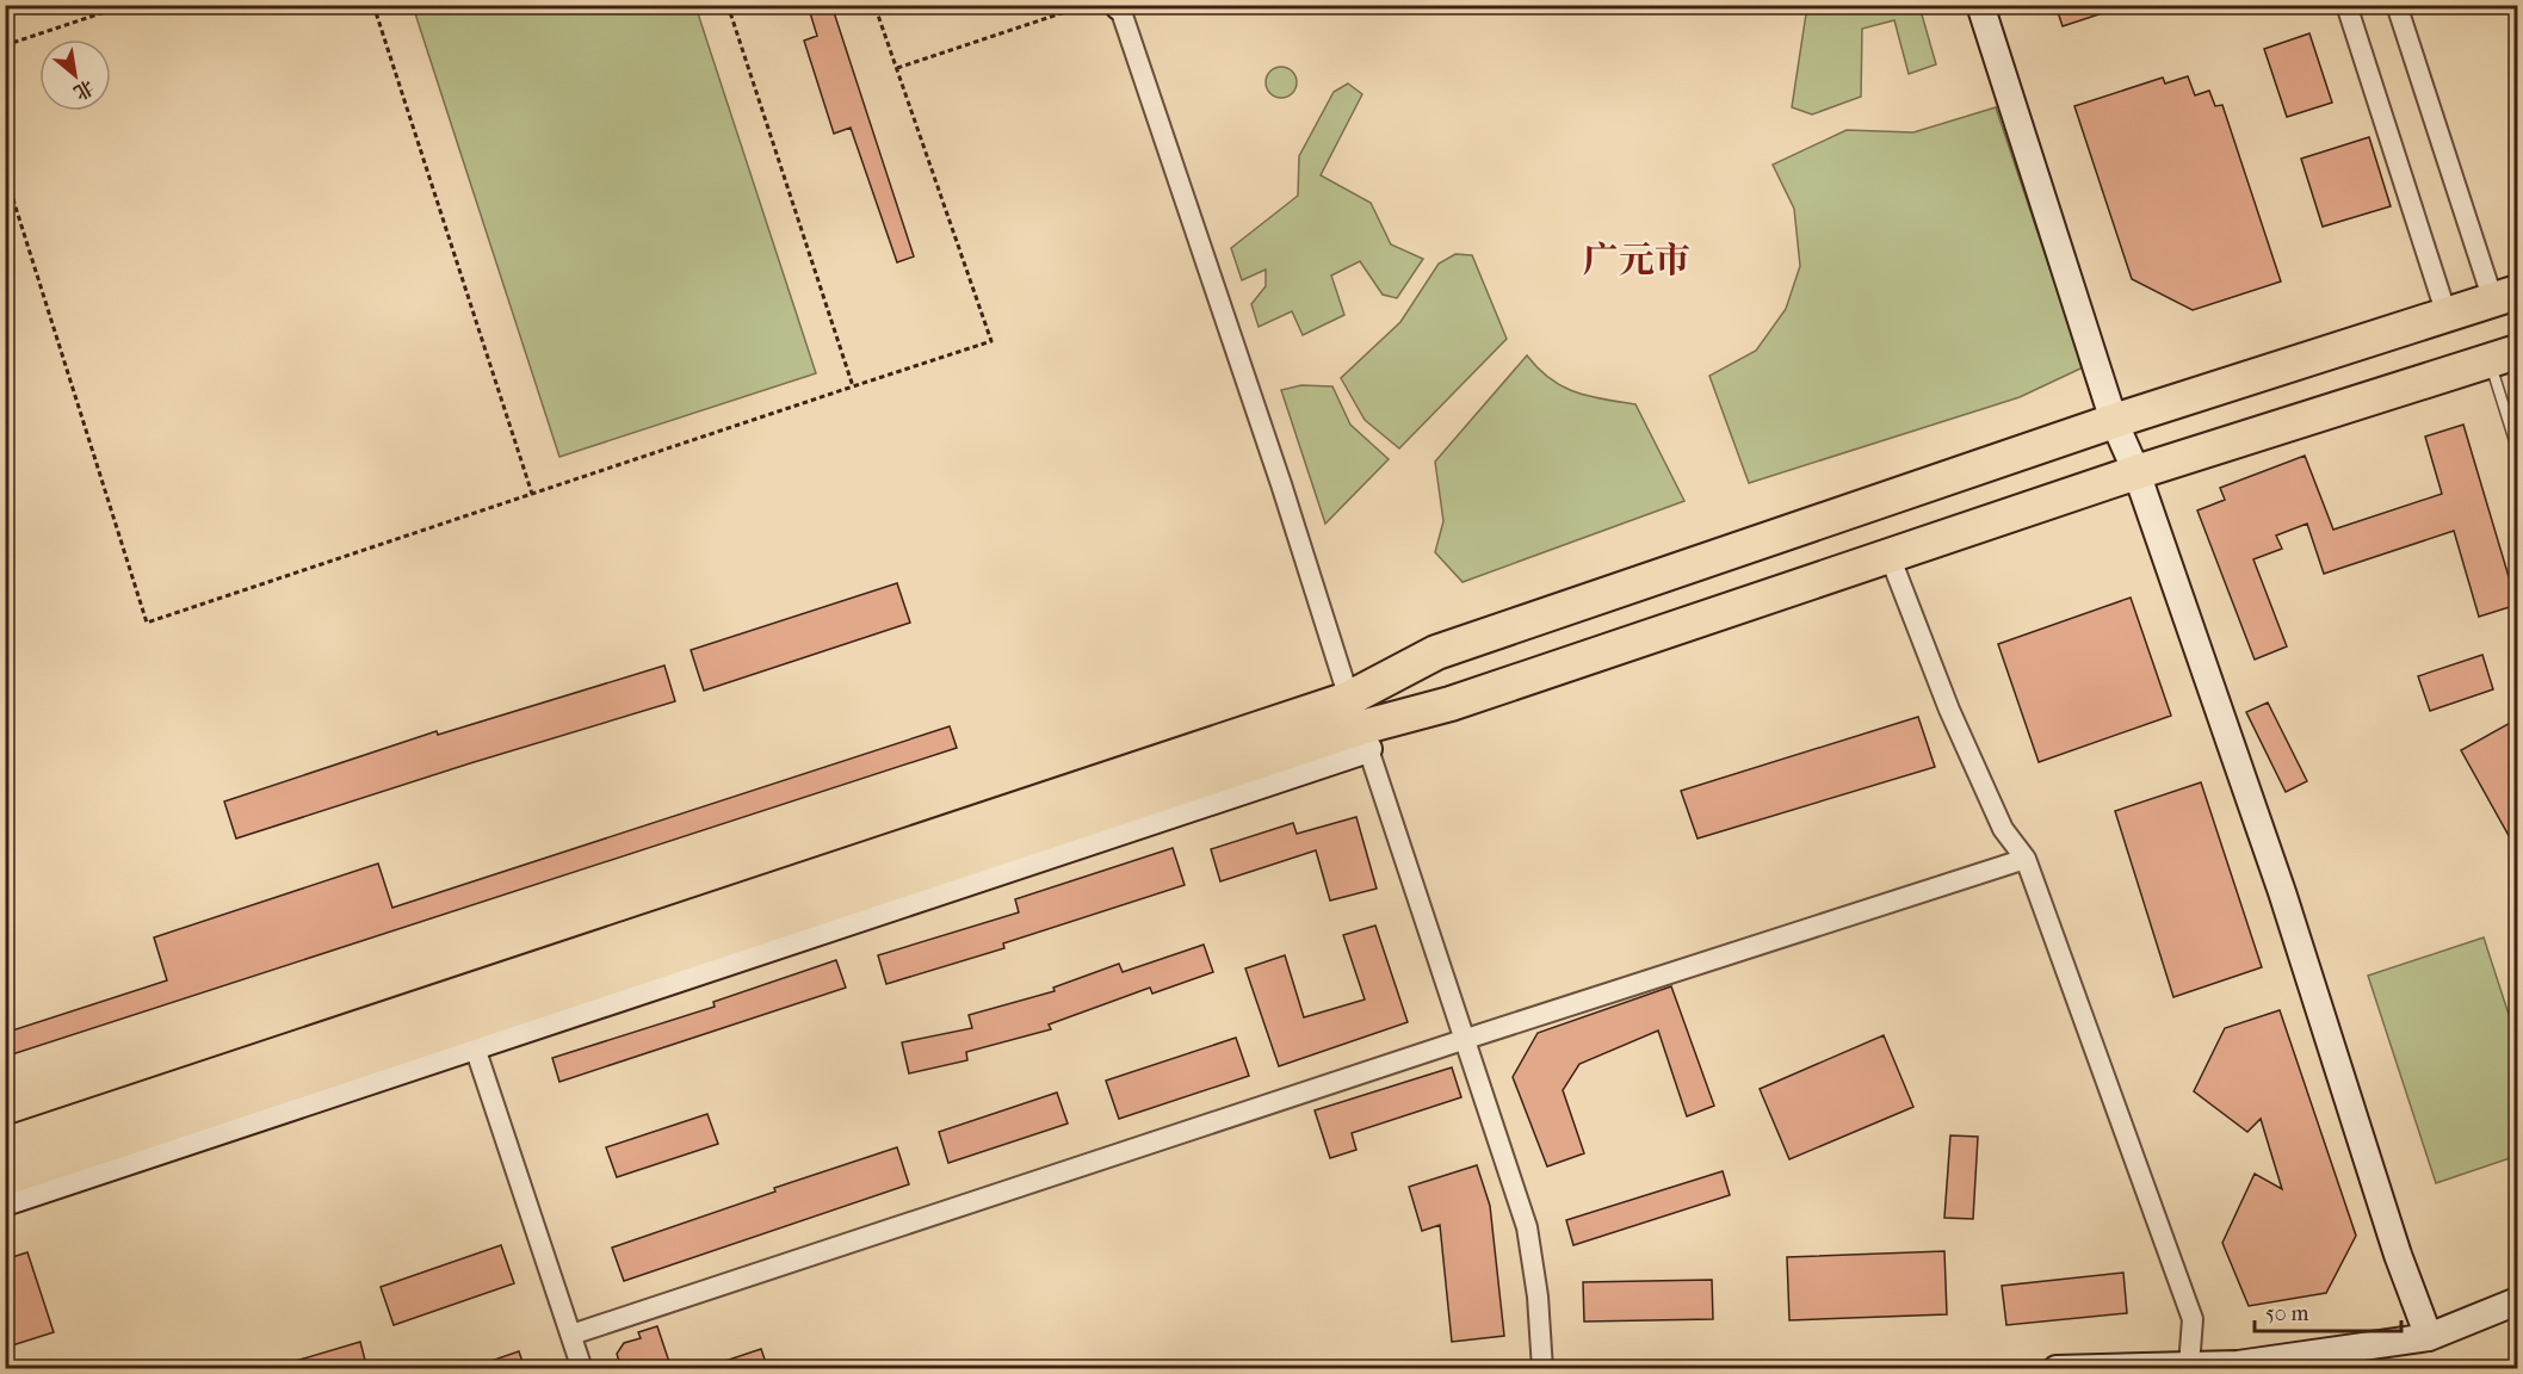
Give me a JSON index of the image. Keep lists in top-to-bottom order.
{
  "districts": ["广元市"],
  "scale_bar": "50 m",
  "north": "bottom right"
}
